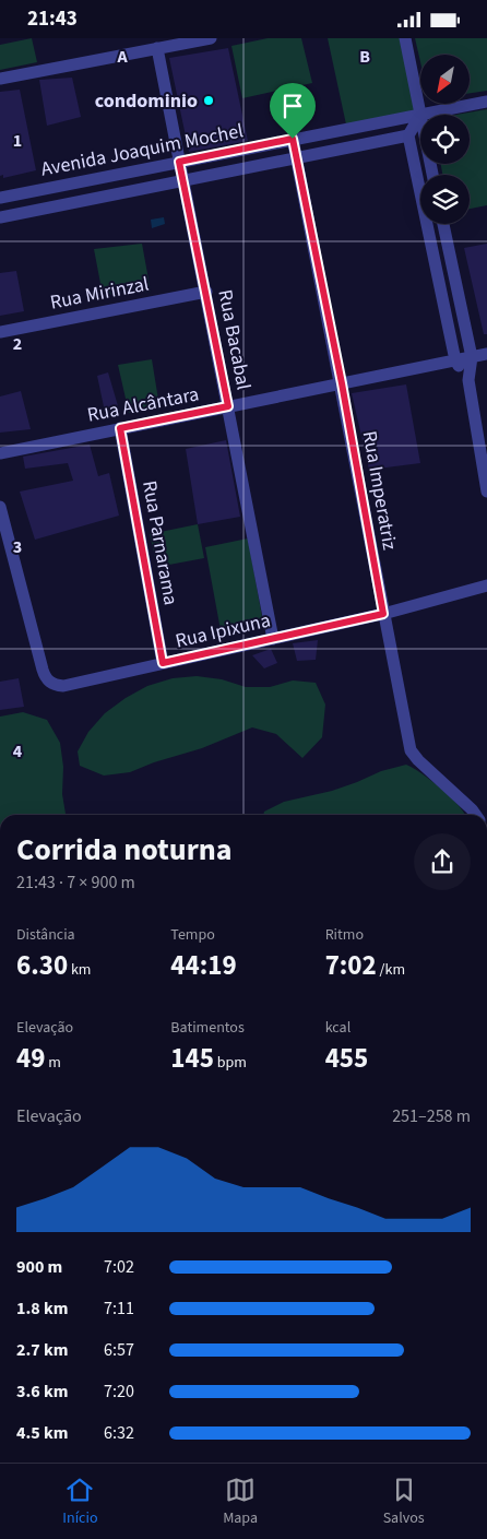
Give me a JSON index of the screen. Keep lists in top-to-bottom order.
{
  "streets": {
    "street": [
      "Avenida Joaquim Mochel",
      "Rua Mirinzal",
      "Rua Bacabal",
      "Rua Alcântara",
      "Rua Imperatriz",
      "Rua Parnarama",
      "Rua Ipixuna"
    ]
  },
  "crossings": [
    ["Avenida Joaquim Mochel", "Rua Bacabal"],
    ["Avenida Joaquim Mochel", "Rua Imperatriz"],
    ["Rua Mirinzal", "Rua Bacabal"],
    ["Rua Bacabal", "Rua Alcântara"],
    ["Rua Bacabal", "Rua Ipixuna"],
    ["Rua Alcântara", "Rua Imperatriz"],
    ["Rua Alcântara", "Rua Parnarama"],
    ["Rua Imperatriz", "Rua Ipixuna"],
    ["Rua Parnarama", "Rua Ipixuna"]
  ],
  "places": ["condominio"],
  "north": "bottom left",
  "page": {
    "status": "21:43",
    "heading": ["Corrida noturna", "21:43 · 7 × 900 m"],
    "stats": [
      ["Distância", "6.30 km"],
      ["Tempo", "44:19"],
      ["Ritmo", "7:02 /km"],
      ["Elevação", "49 m"],
      ["Batimentos", "145 bpm"],
      ["kcal", "455"]
    ],
    "chart": ["Elevação", "251–258 m"],
    "list": [
      {
        "name": "900 m",
        "note": "7:02"
      },
      {
        "name": "1.8 km",
        "note": "7:11"
      },
      {
        "name": "2.7 km",
        "note": "6:57"
      },
      {
        "name": "3.6 km",
        "note": "7:20"
      },
      {
        "name": "4.5 km",
        "note": "6:32"
      }
    ],
    "tabs": ["Início", "Mapa", "Salvos"]
  },
  "grid": {
    "columns": ["A", "B"],
    "rows": [
      "1",
      "2",
      "3",
      "4"
    ]
  }
}
